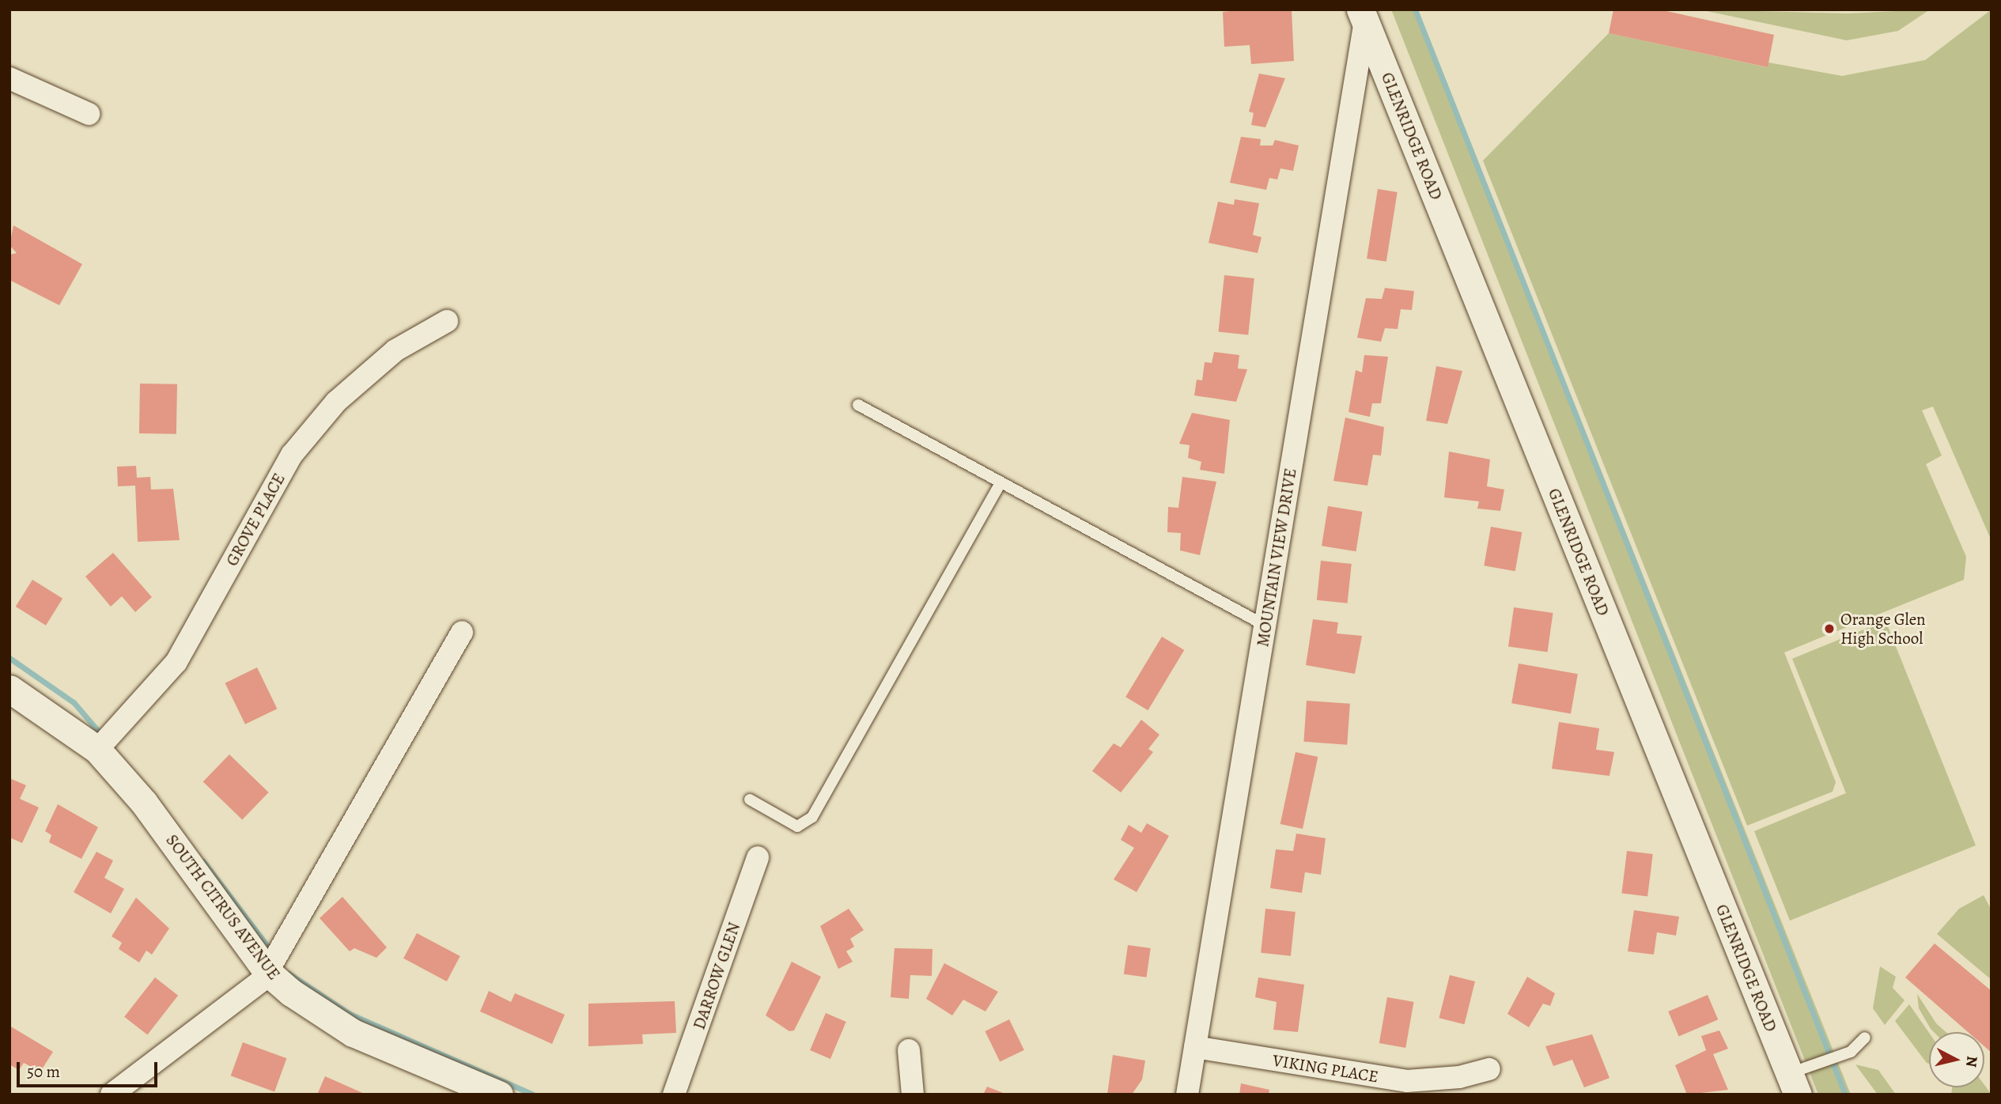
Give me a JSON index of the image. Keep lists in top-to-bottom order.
{
  "streets": {
    "street": [
      "GLENRIDGE ROAD",
      "GROVE PLACE",
      "MOUNTAIN VIEW DRIVE",
      "SOUTH CITRUS AVENUE",
      "DARROW GLEN",
      "VIKING PLACE"
    ]
  },
  "crossings": [
    ["GLENRIDGE ROAD", "MOUNTAIN VIEW DRIVE"],
    ["GROVE PLACE", "SOUTH CITRUS AVENUE"],
    ["MOUNTAIN VIEW DRIVE", "VIKING PLACE"]
  ],
  "places": ["Orange Glen High School"],
  "scale_bar": "50 m",
  "north": "right"
}
